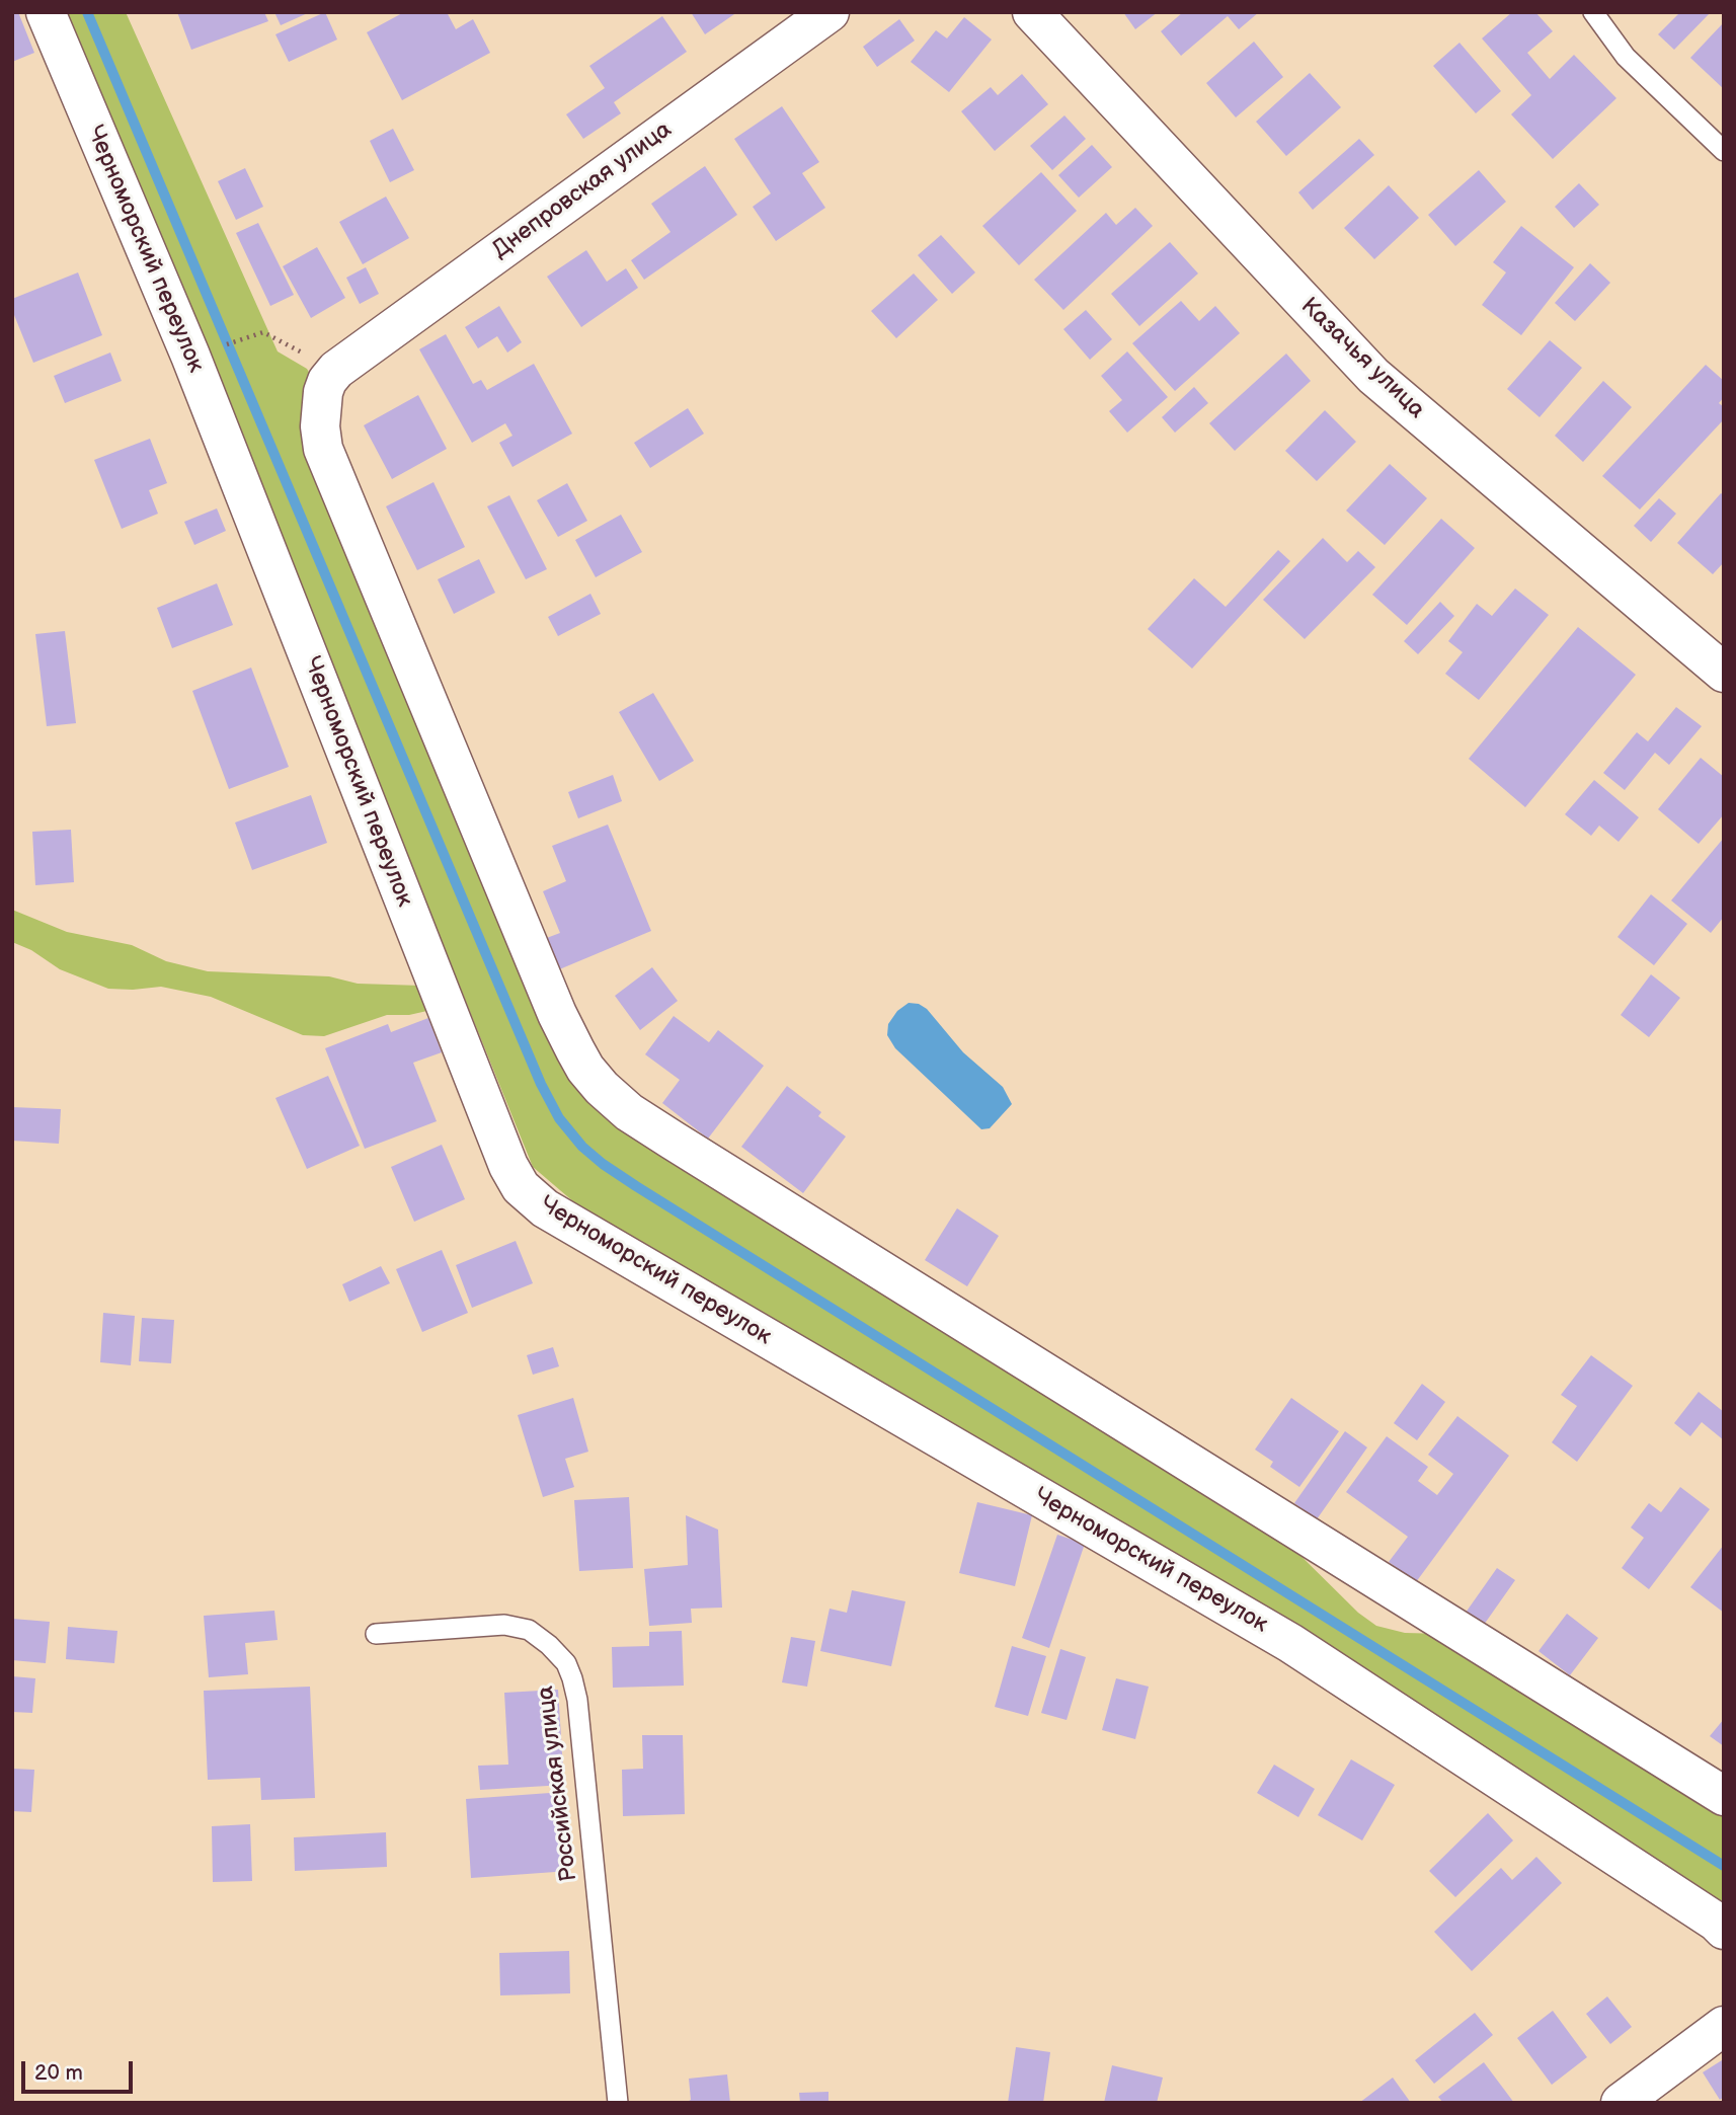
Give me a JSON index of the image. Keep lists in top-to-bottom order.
{
  "streets": {
    "street": ["Днепровская улица", "Черноморский переулок", "Казачья улица"],
    "lane": ["Российская улица"]
  },
  "scale_bar": "20 m"
}
